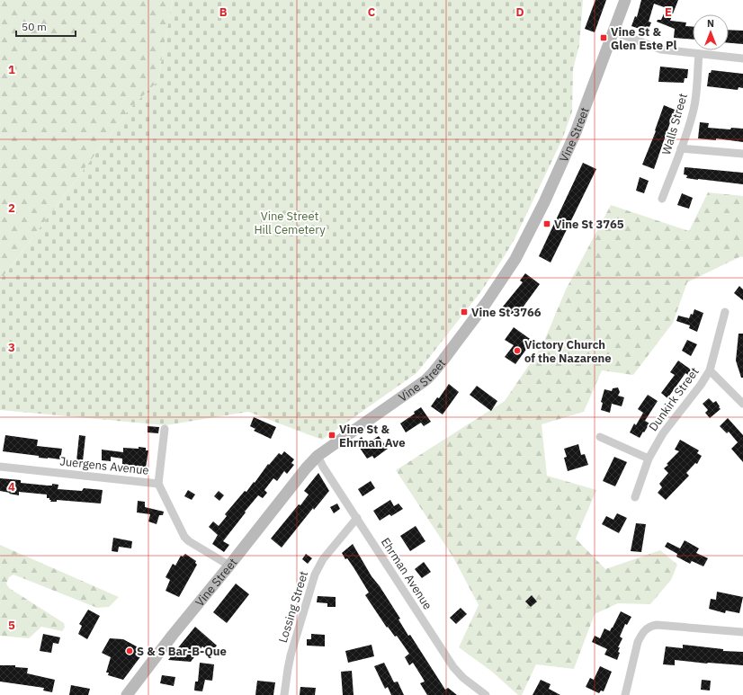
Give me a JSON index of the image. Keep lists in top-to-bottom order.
{
  "streets": {
    "main road": ["Vine Street"],
    "street": [
      "Walls Street",
      "Dunkirk Street",
      "Juergens Avenue",
      "Ehrman Avenue",
      "Lossing Street"
    ]
  },
  "crossings": [
    ["Vine Street", "Juergens Avenue"],
    ["Vine Street", "Ehrman Avenue"],
    ["Ehrman Avenue", "Lossing Street"]
  ],
  "parks": ["Vine Street Hill Cemetery"],
  "places": {
    "transit": [
      "Vine St & Glen Este Pl",
      "Vine St 3765",
      "Vine St 3766",
      "Vine St & Ehrman Ave"
    ],
    "other": ["Victory Church of the Nazarene", "S & S Bar-B-Que"]
  },
  "scale_bar": "50 m",
  "north": "top",
  "grid": {
    "columns": [
      "B",
      "C",
      "D",
      "E"
    ],
    "rows": [
      "1",
      "2",
      "3",
      "4",
      "5"
    ]
  }
}
